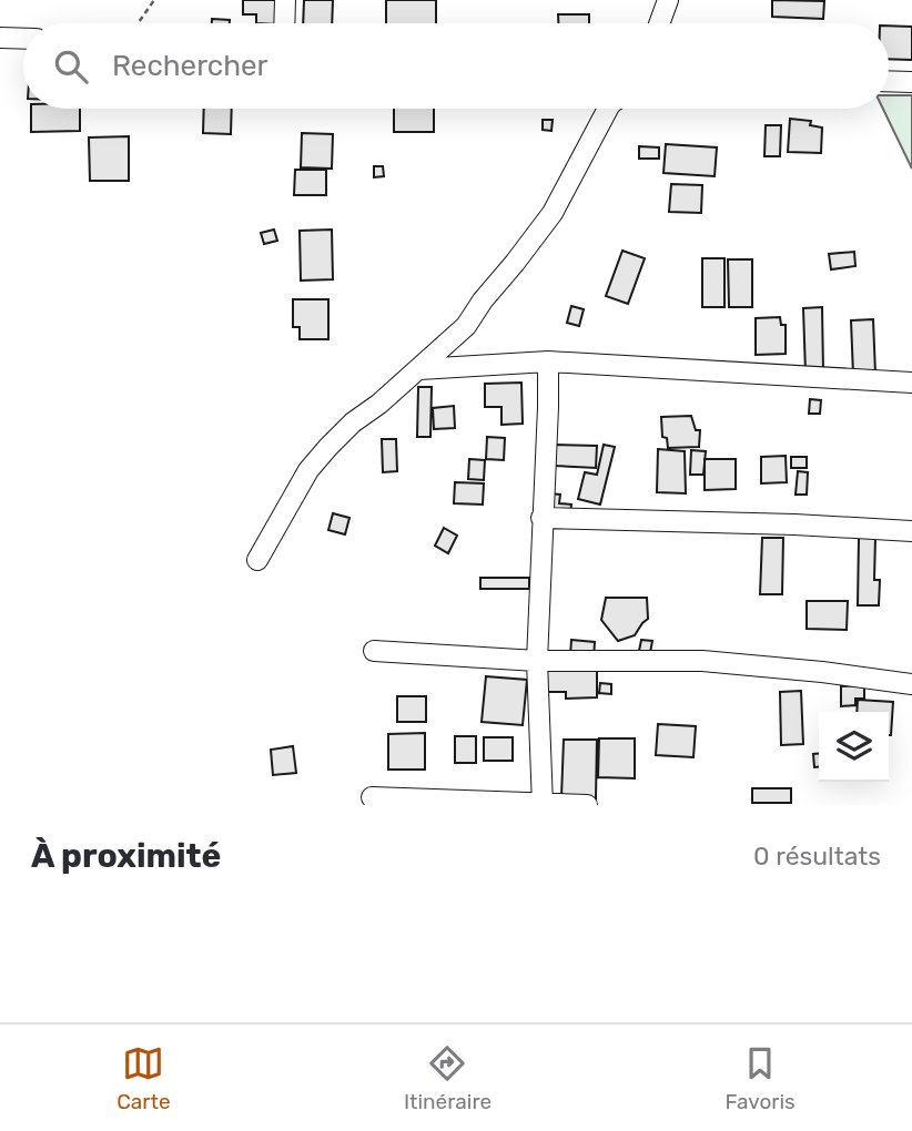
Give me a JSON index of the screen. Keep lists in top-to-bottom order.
{
  "page": {
    "search": "Rechercher",
    "heading": ["À proximité", "0 résultats"],
    "nav": ["Carte", "Itinéraire", "Favoris"]
  }
}
